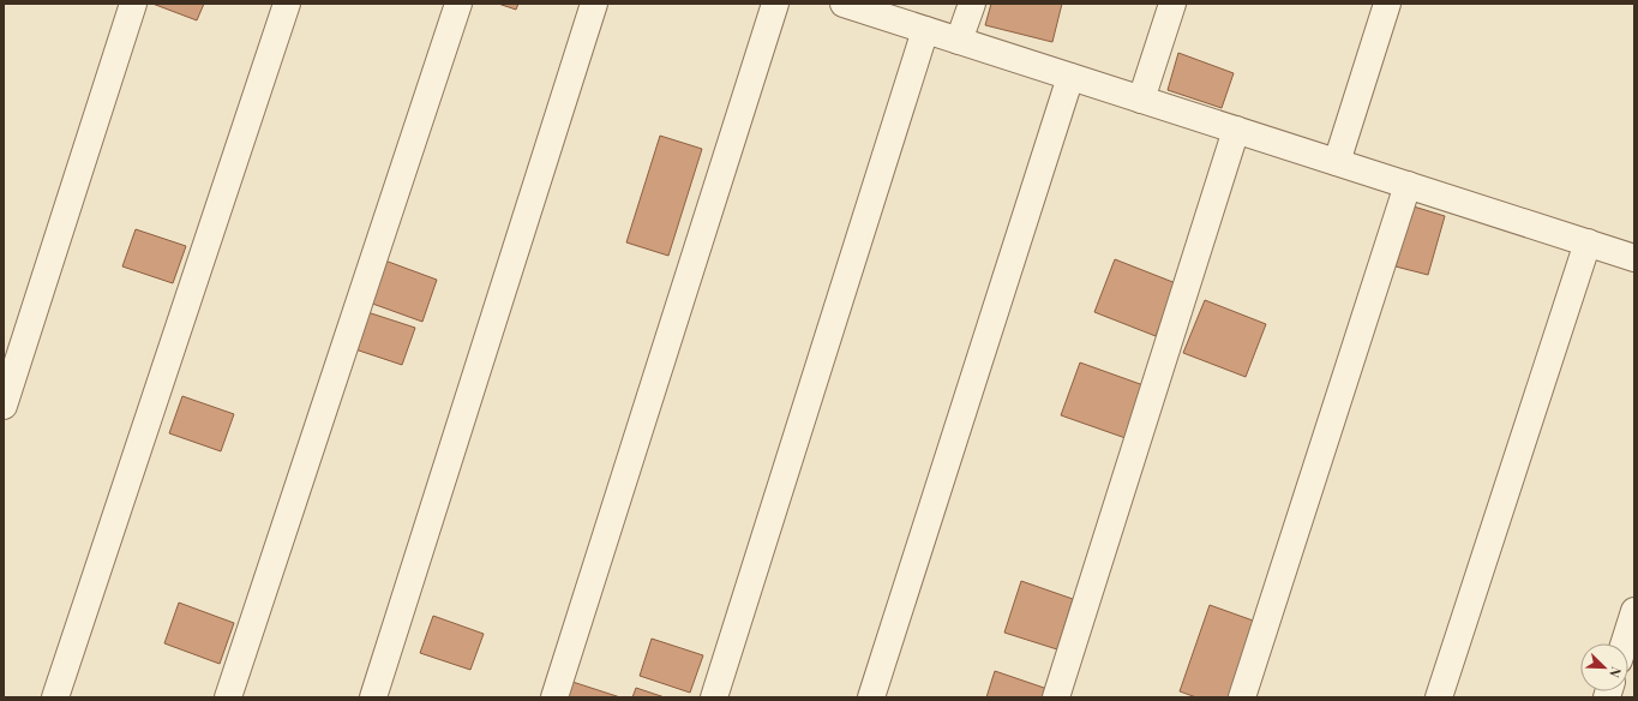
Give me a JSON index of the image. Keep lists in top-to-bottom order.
{
  "north": "bottom right"
}
